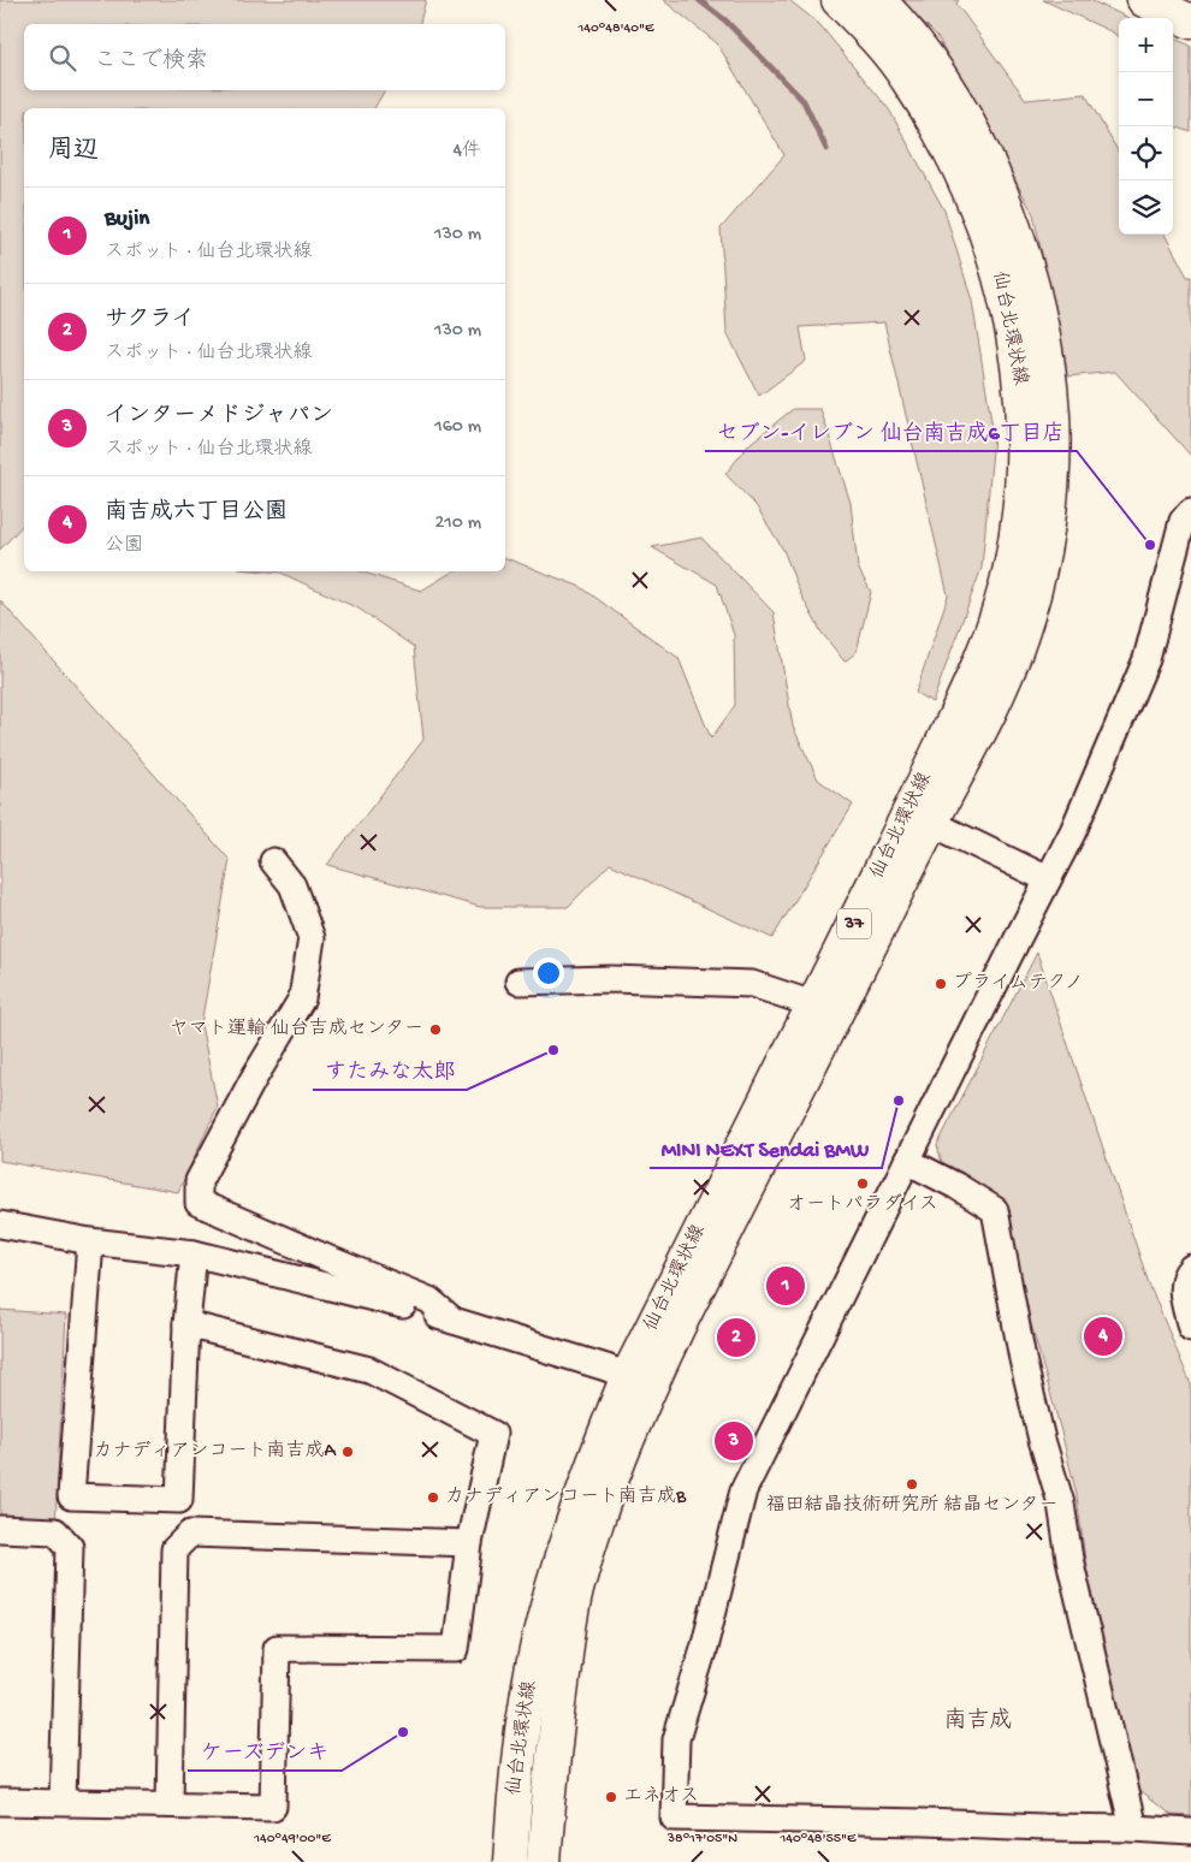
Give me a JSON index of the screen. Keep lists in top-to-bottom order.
{
  "streets": {
    "main road": ["仙台北環状線", "37"]
  },
  "districts": ["南吉成"],
  "places": [
    "セブン-イレブン 仙台南吉成6丁目店",
    "プライムテクノ",
    "ヤマト運輸 仙台吉成センター",
    "すたみな太郎",
    "MINI NEXT Sendai BMW",
    "オートパラダイス",
    "カナディアンコート南吉成A",
    "福田結晶技術研究所 結晶センター",
    "カナディアンコート南吉成B",
    "ケーズデンキ",
    "エネオス"
  ],
  "page": {
    "map_buttons": ["+", "−"],
    "search": "ここで検索",
    "heading": ["周辺", "4件"],
    "list": [
      {
        "mark": "1",
        "name": "Bujin",
        "note": "スポット · 仙台北環状線",
        "value": "130 m"
      },
      {
        "mark": "2",
        "name": "サクライ",
        "note": "スポット · 仙台北環状線",
        "value": "130 m"
      },
      {
        "mark": "3",
        "name": "インターメドジャパン",
        "note": "スポット · 仙台北環状線",
        "value": "160 m"
      },
      {
        "mark": "4",
        "name": "南吉成六丁目公園",
        "note": "公園",
        "value": "210 m"
      }
    ],
    "pins": [
      "1",
      "4",
      "2",
      "3"
    ]
  },
  "coordinates": [
    "140°48'40\"E",
    "140°49'00\"E",
    "140°48'55\"E",
    "38°17'05\"N"
  ]
}
